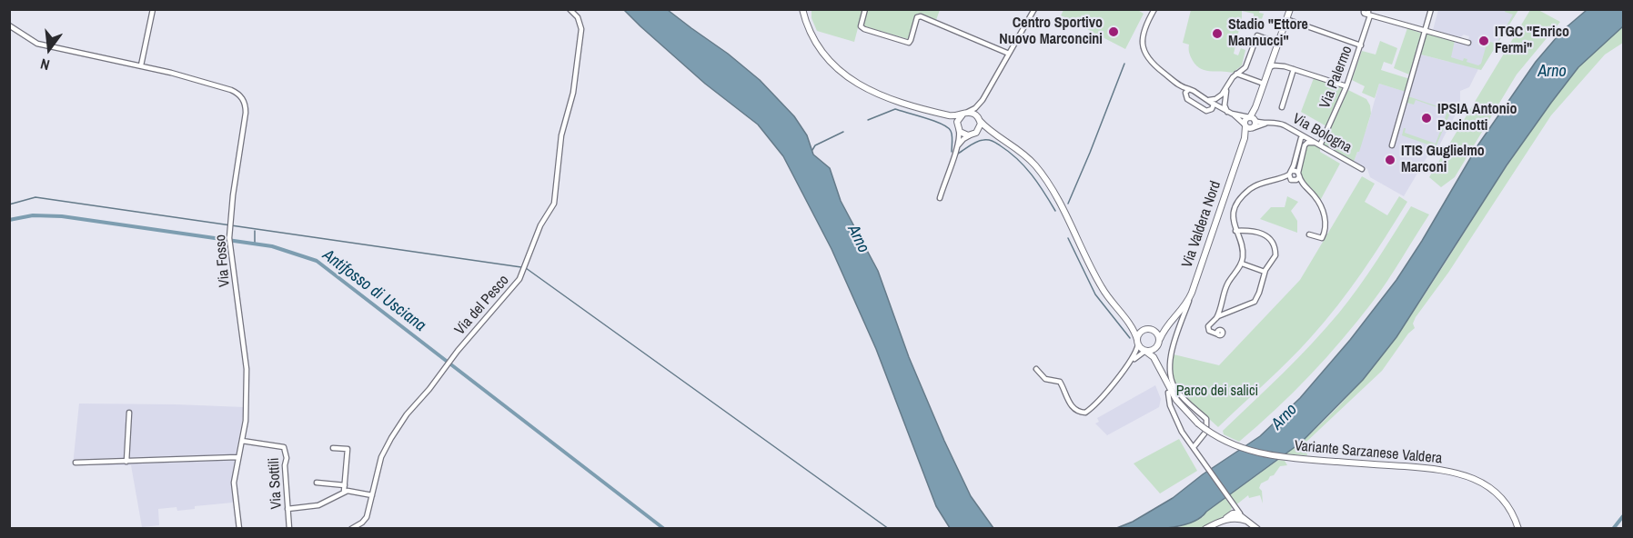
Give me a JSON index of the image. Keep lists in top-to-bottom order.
{
  "streets": {
    "main road": ["Via Valdera Nord", "Variante Sarzanese Valdera"],
    "street": [
      "Via Palermo",
      "Via Bologna",
      "Via Fosso",
      "Via del Pesco",
      "Via Sottili"
    ]
  },
  "crossings": [
    ["Via Palermo", "Via Bologna"],
    ["Via Bologna", "Via Valdera Nord"],
    ["Via Fosso", "Via Sottili"]
  ],
  "water": ["Arno", "Antifosso di Usciana"],
  "parks": ["Parco dei salici"],
  "places": [
    "Centro Sportivo Nuovo Marconcini",
    "Stadio \"Ettore Mannucci\"",
    "ITGC \"Enrico Fermi\"",
    "IPSIA Antonio Pacinotti",
    "ITIS Guglielmo Marconi"
  ],
  "north": "bottom"
}
